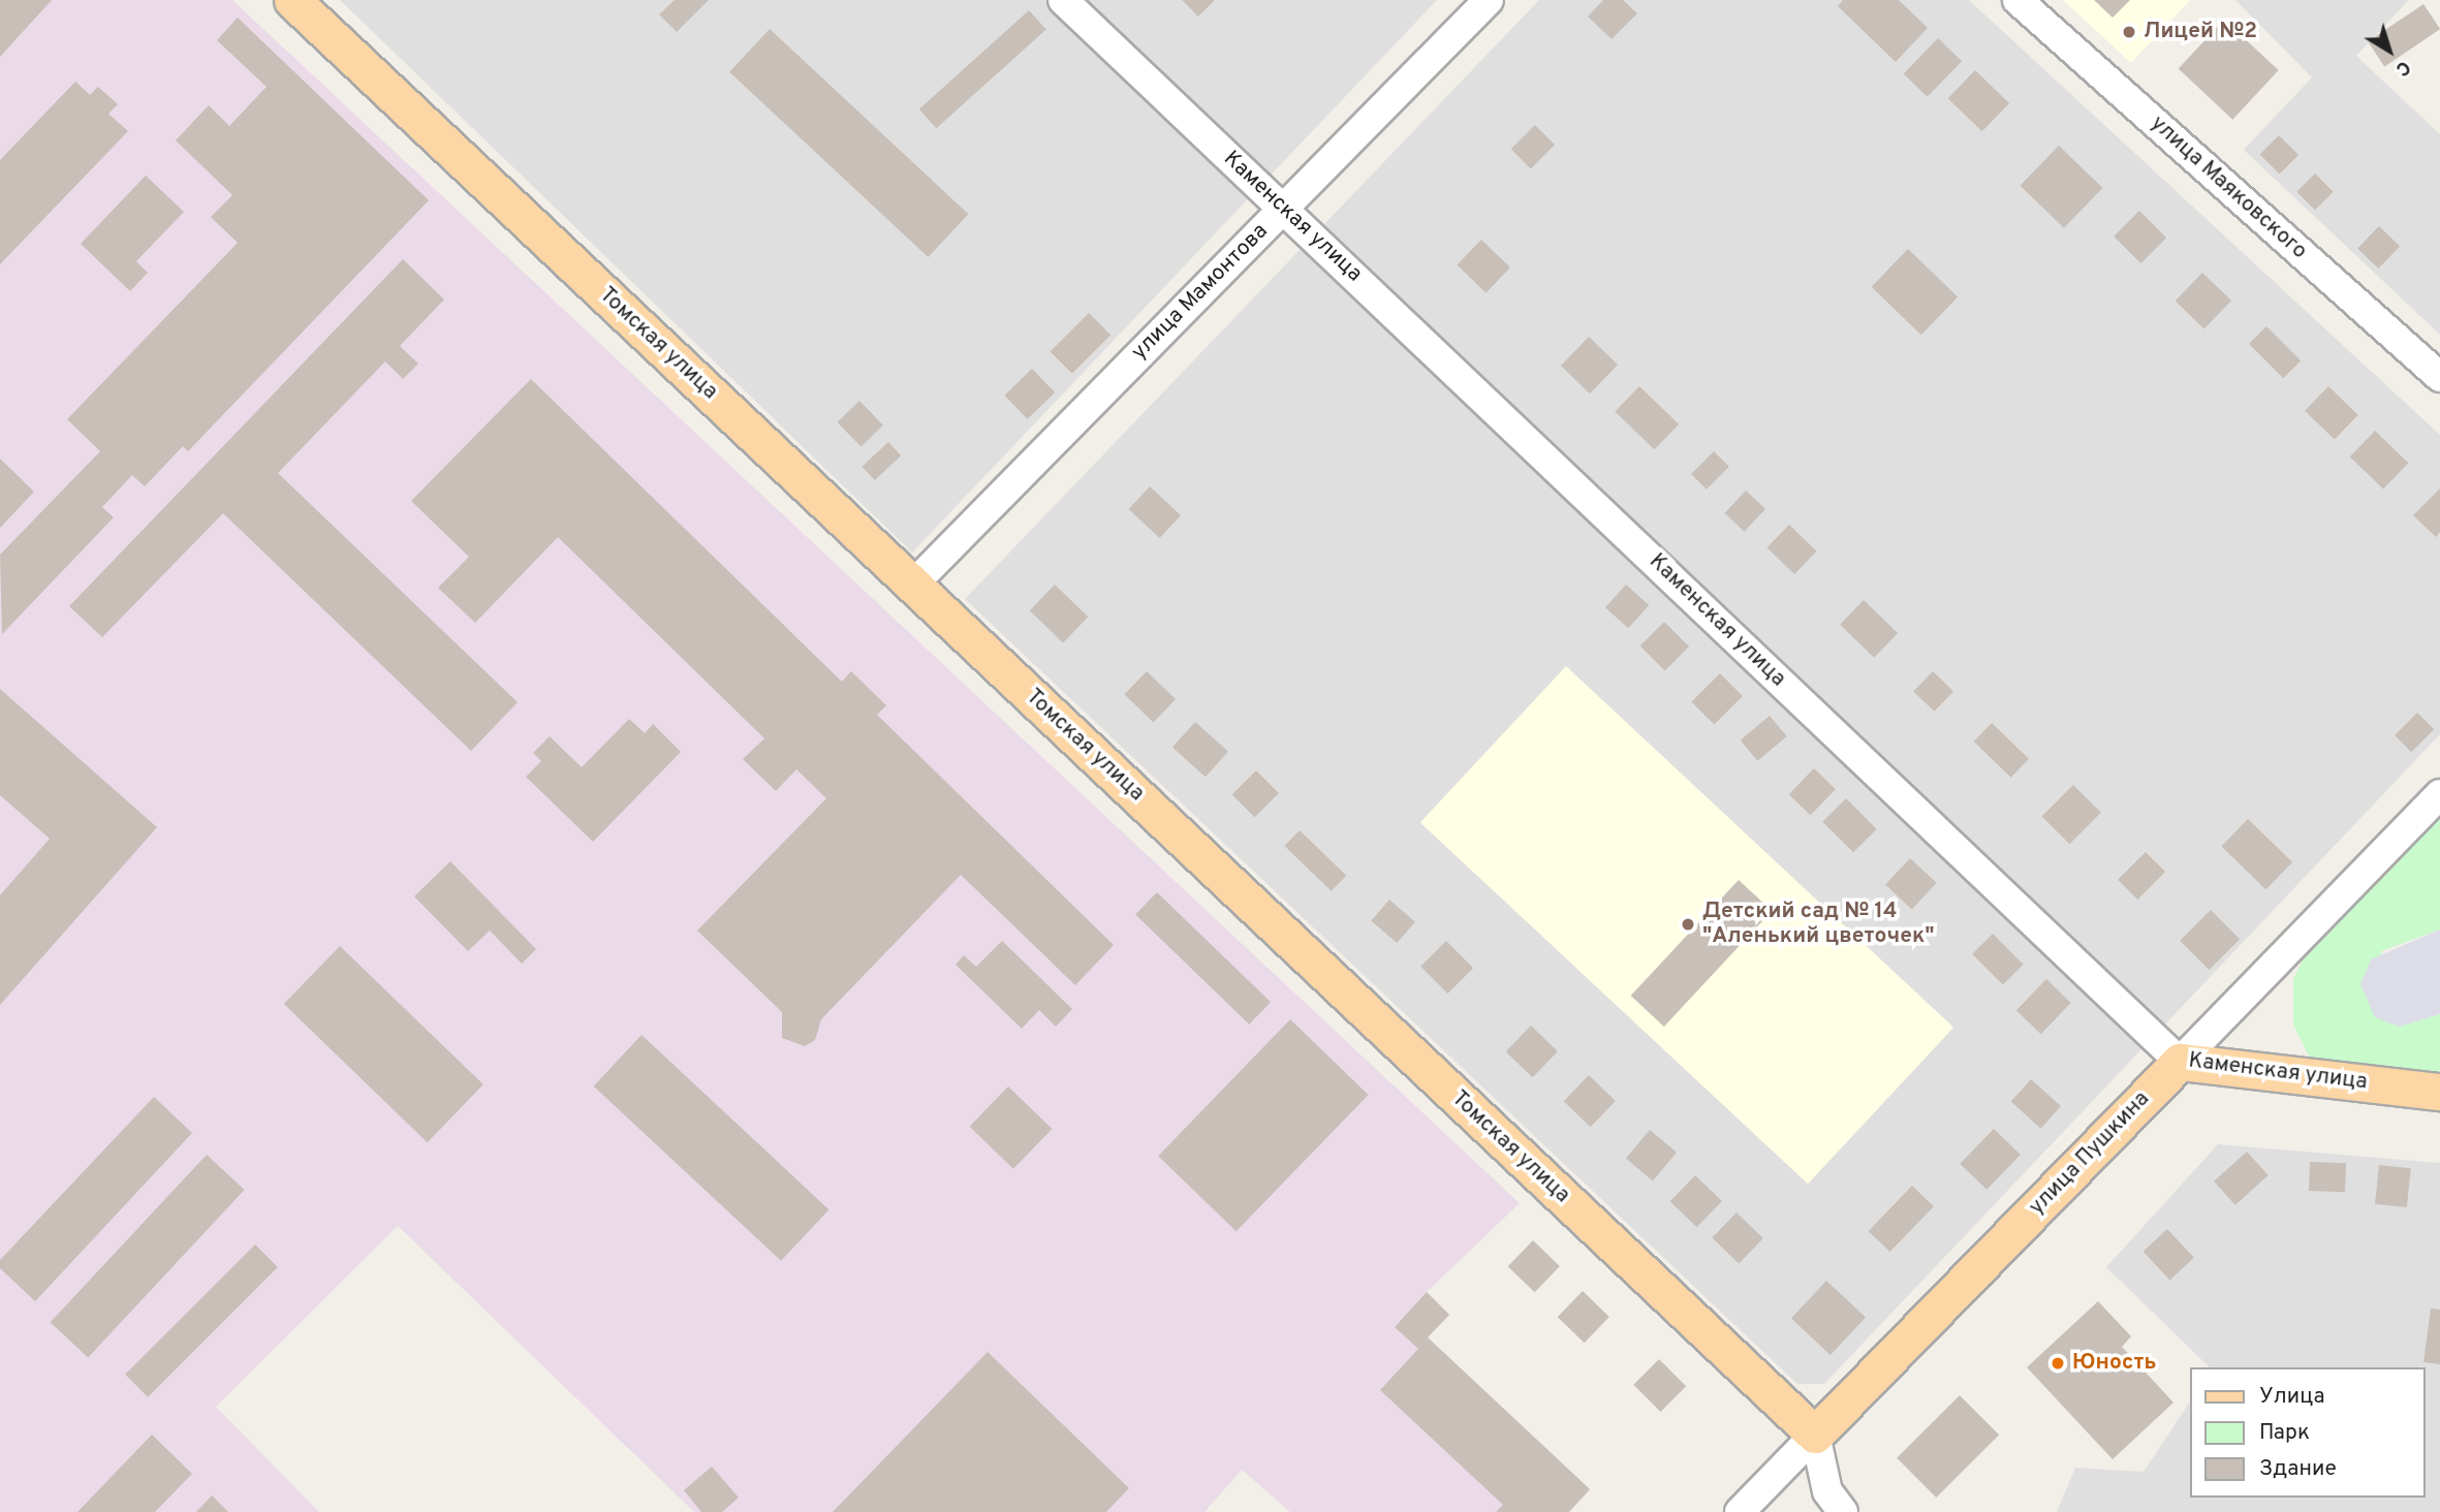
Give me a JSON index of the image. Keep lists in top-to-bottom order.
{
  "streets": {
    "main road": ["Каменская улица", "Томская улица", "улица Пушкина"],
    "street": ["улица Маяковского", "улица Мамонтова"]
  },
  "crossings": [
    ["Каменская улица", "улица Мамонтова"],
    ["Каменская улица", "улица Пушкина"],
    ["улица Мамонтова", "Томская улица"],
    ["Томская улица", "улица Пушкина"]
  ],
  "places": ["Лицей №2", "Детский сад № 14 \"Аленький цветочек\"", "Юность"],
  "legend": ["Улица", "Парк", "Здание"],
  "north": "bottom right"
}
